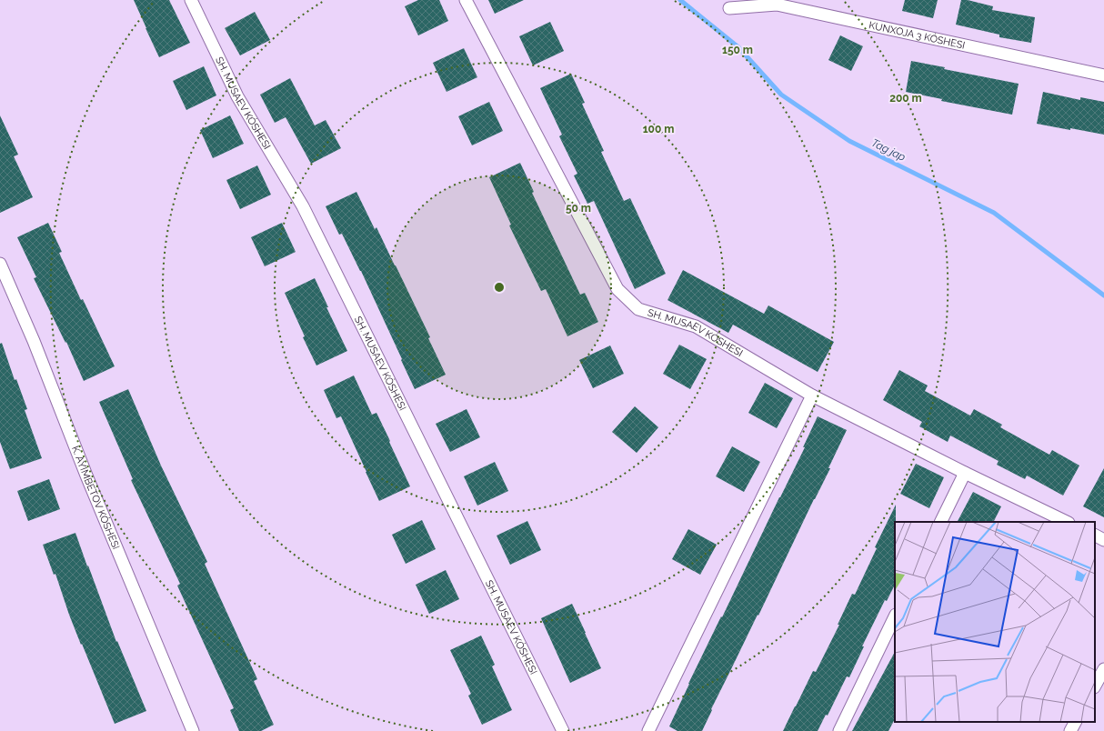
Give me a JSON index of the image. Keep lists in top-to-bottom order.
{
  "streets": {
    "street": ["KUNXOJA 3 KÓSHESI", "SH. MUSAEV KÓSHESI"]
  },
  "water": ["Tag jap"],
  "rings": [
    "150 m",
    "200 m",
    "100 m",
    "50 m"
  ]
}
